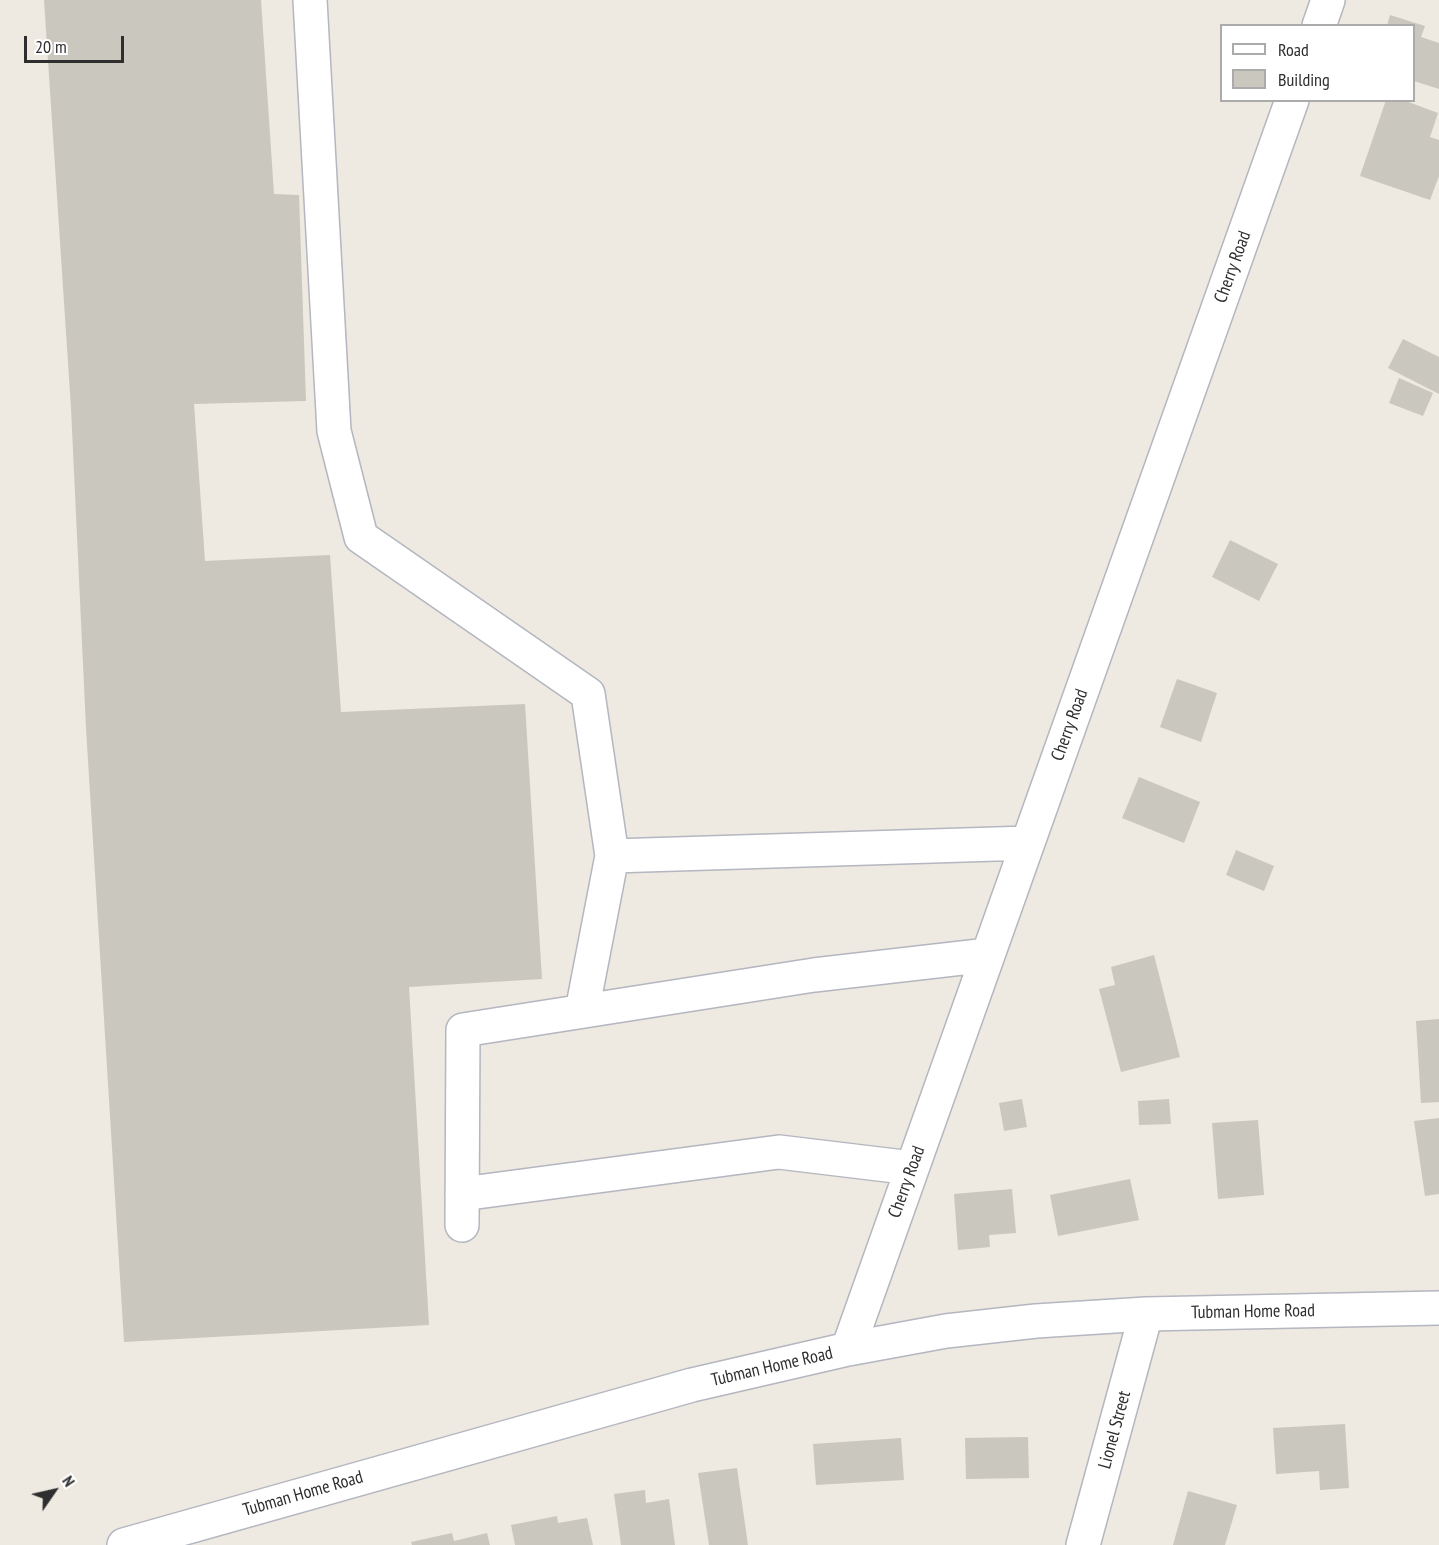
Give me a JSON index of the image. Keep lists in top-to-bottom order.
{
  "streets": {
    "street": ["Cherry Road", "Tubman Home Road", "Lionel Street"]
  },
  "crossings": [
    ["Cherry Road", "Tubman Home Road"],
    ["Tubman Home Road", "Lionel Street"]
  ],
  "legend": ["Road", "Building"],
  "scale_bar": "20 m",
  "north": "top right"
}
